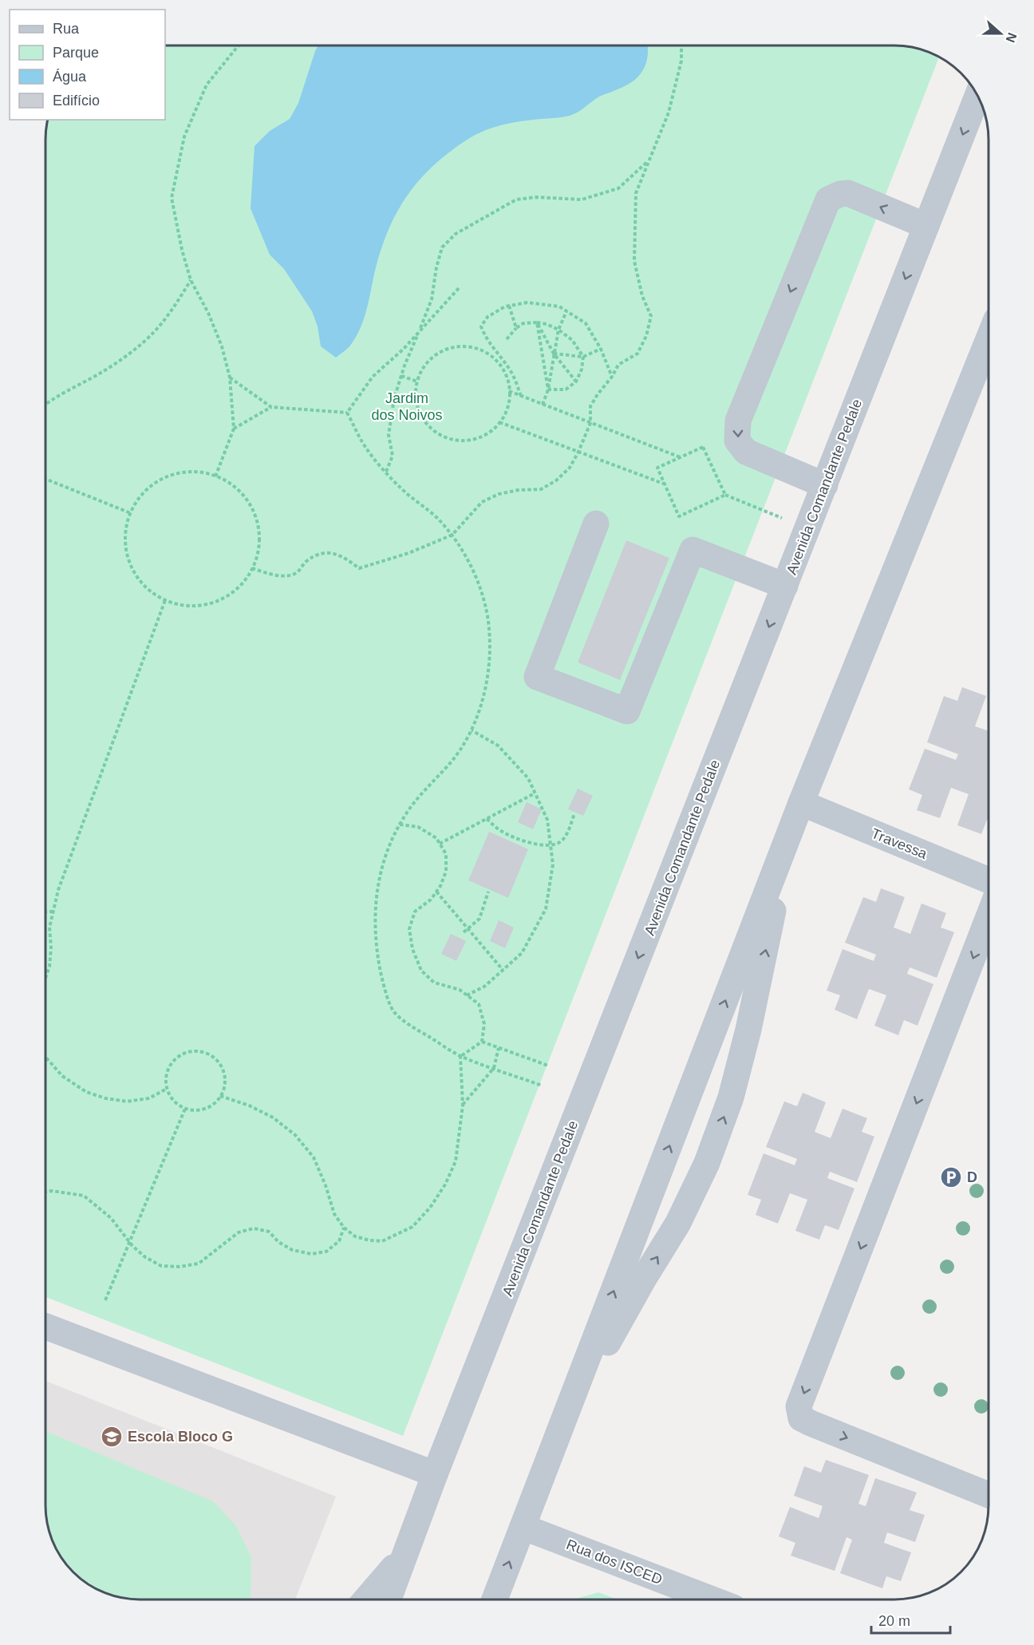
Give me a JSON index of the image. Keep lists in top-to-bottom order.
{
  "streets": {
    "street": ["Avenida Comandante Pedale", "Travessa", "Rua dos ISCED"]
  },
  "parks": ["Jardim dos Noivos"],
  "places": {
    "parking": ["D"],
    "school or university": ["Escola Bloco G"]
  },
  "legend": [
    "Rua",
    "Parque",
    "Água",
    "Edifício"
  ],
  "scale_bar": "20 m",
  "north": "right"
}
